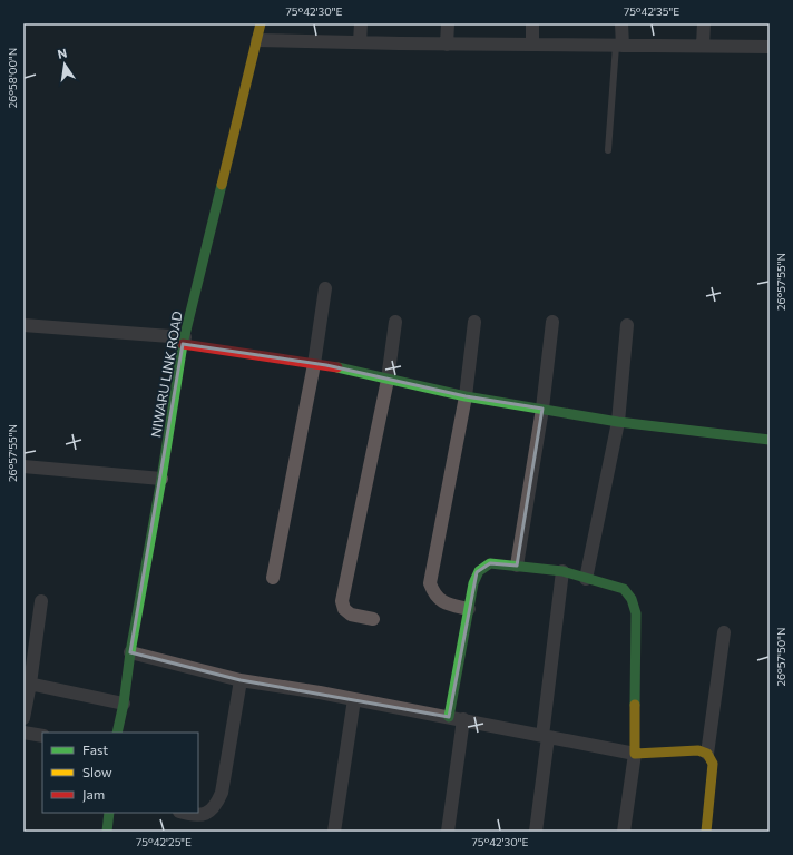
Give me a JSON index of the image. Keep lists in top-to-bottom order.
{
  "streets": {
    "street": ["NIWARU LINK ROAD"]
  },
  "legend": ["Fast", "Slow", "Jam"],
  "north": "top",
  "coordinates": [
    "75°42'30\"E",
    "75°42'35\"E",
    "26°58'00\"N",
    "26°57'55\"N",
    "26°57'50\"N",
    "75°42'25\"E"
  ]
}
